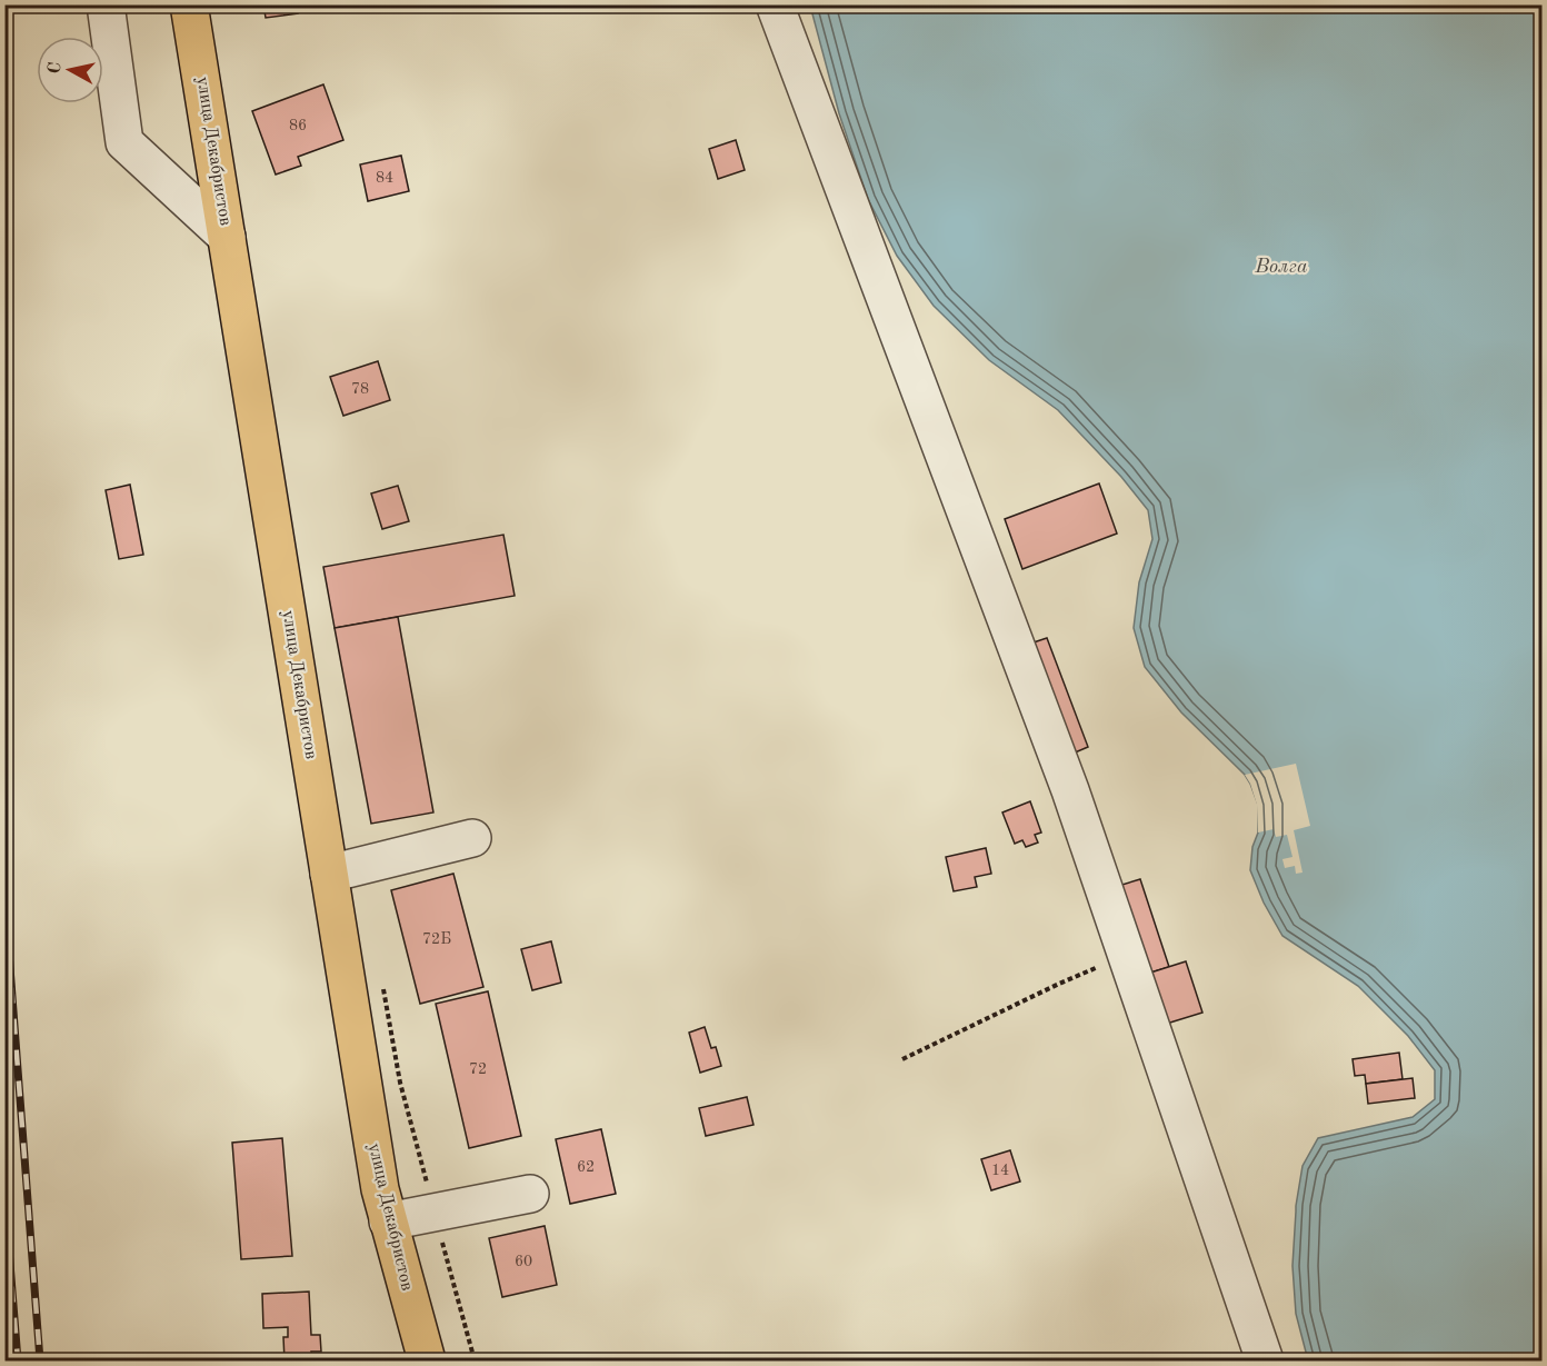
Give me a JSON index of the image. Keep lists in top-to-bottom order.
{
  "streets": {
    "main road": ["улица Декабристов"]
  },
  "water": ["Волга"],
  "house_numbers": [
    "86",
    "84",
    "78",
    "72Б",
    "72",
    "62",
    "14",
    "60"
  ],
  "north": "left"
}
